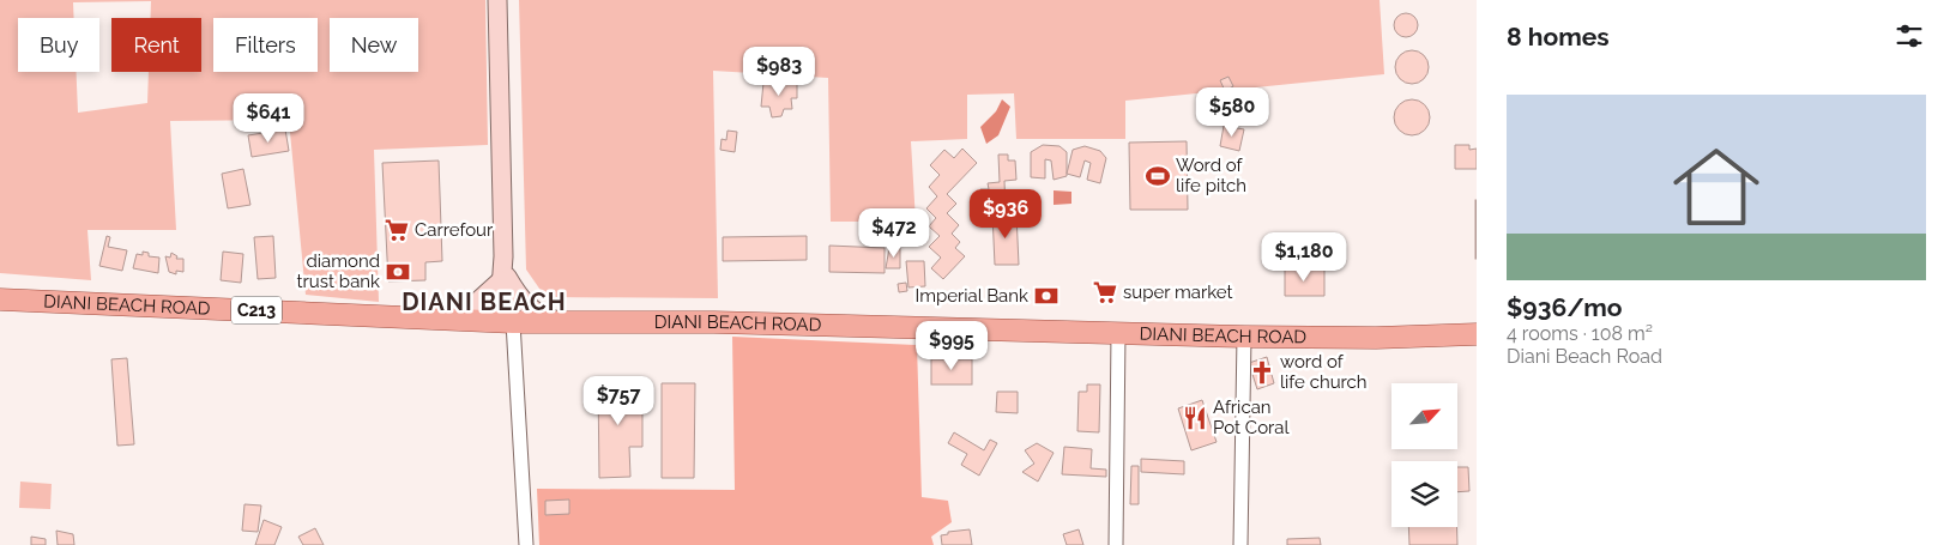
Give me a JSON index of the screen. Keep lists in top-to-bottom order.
{
  "streets": {
    "main road": ["DIANI BEACH ROAD", "C213"]
  },
  "districts": ["DIANI BEACH"],
  "places": {
    "sports": ["Word of life pitch"],
    "supermarket": ["Carrefour", "super market"],
    "bank": ["diamond trust bank", "Imperial Bank"],
    "church": ["word of life church"],
    "restaurant": ["African Pot Coral"]
  },
  "north": "top right",
  "page": {
    "heading": "8 homes",
    "chip": [
      "Buy",
      "Rent",
      "Filters",
      "New"
    ],
    "price": [
      "$983",
      "$580",
      "$641",
      "$936",
      "$472",
      "$1,180",
      "$995",
      "$757"
    ],
    "list": [
      {
        "name": "$936/mo",
        "note": "4 rooms · 108 m² · Diani Beach Road"
      }
    ]
  }
}
